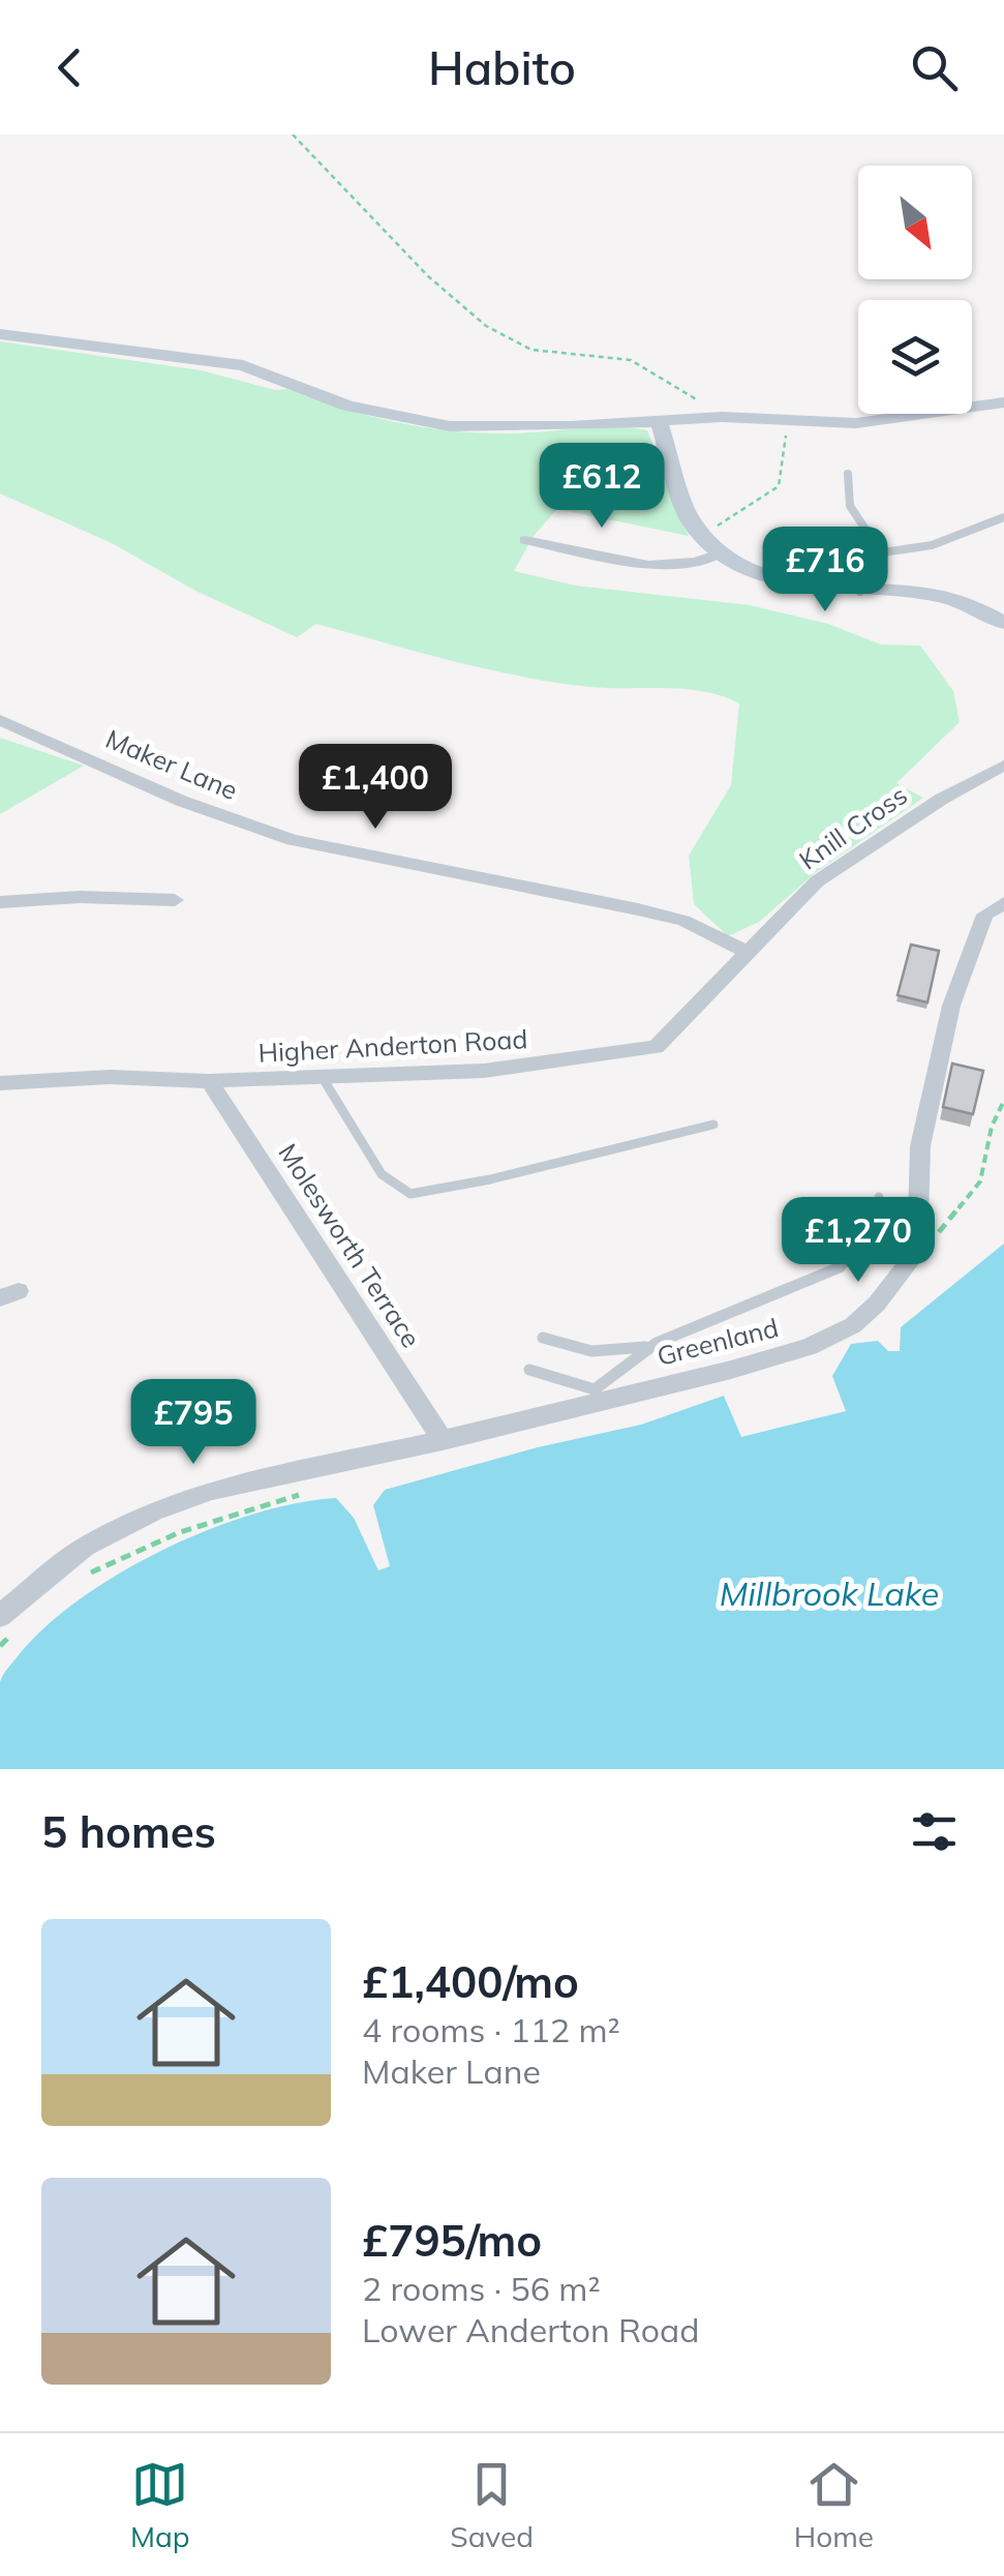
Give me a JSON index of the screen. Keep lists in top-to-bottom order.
{
  "streets": {
    "street": [
      "Maker Lane",
      "Knill Cross",
      "Higher Anderton Road",
      "Molesworth Terrace",
      "Greenland"
    ]
  },
  "crossings": [
    ["Maker Lane", "Knill Cross"],
    ["Maker Lane", "Higher Anderton Road"],
    ["Knill Cross", "Higher Anderton Road"],
    ["Higher Anderton Road", "Molesworth Terrace"],
    ["Molesworth Terrace", "Greenland"]
  ],
  "water": ["Millbrook Lake"],
  "north": "bottom right",
  "page": {
    "header": "Habito",
    "price": [
      "£612",
      "£716",
      "£1,400",
      "£1,270",
      "£795"
    ],
    "heading": "5 homes",
    "list": [
      {
        "name": "£1,400/mo",
        "note": "4 rooms · 112 m² · Maker Lane"
      },
      {
        "name": "£795/mo",
        "note": "2 rooms · 56 m² · Lower Anderton Road"
      }
    ],
    "tabs": ["Map", "Saved", "Home"]
  }
}
